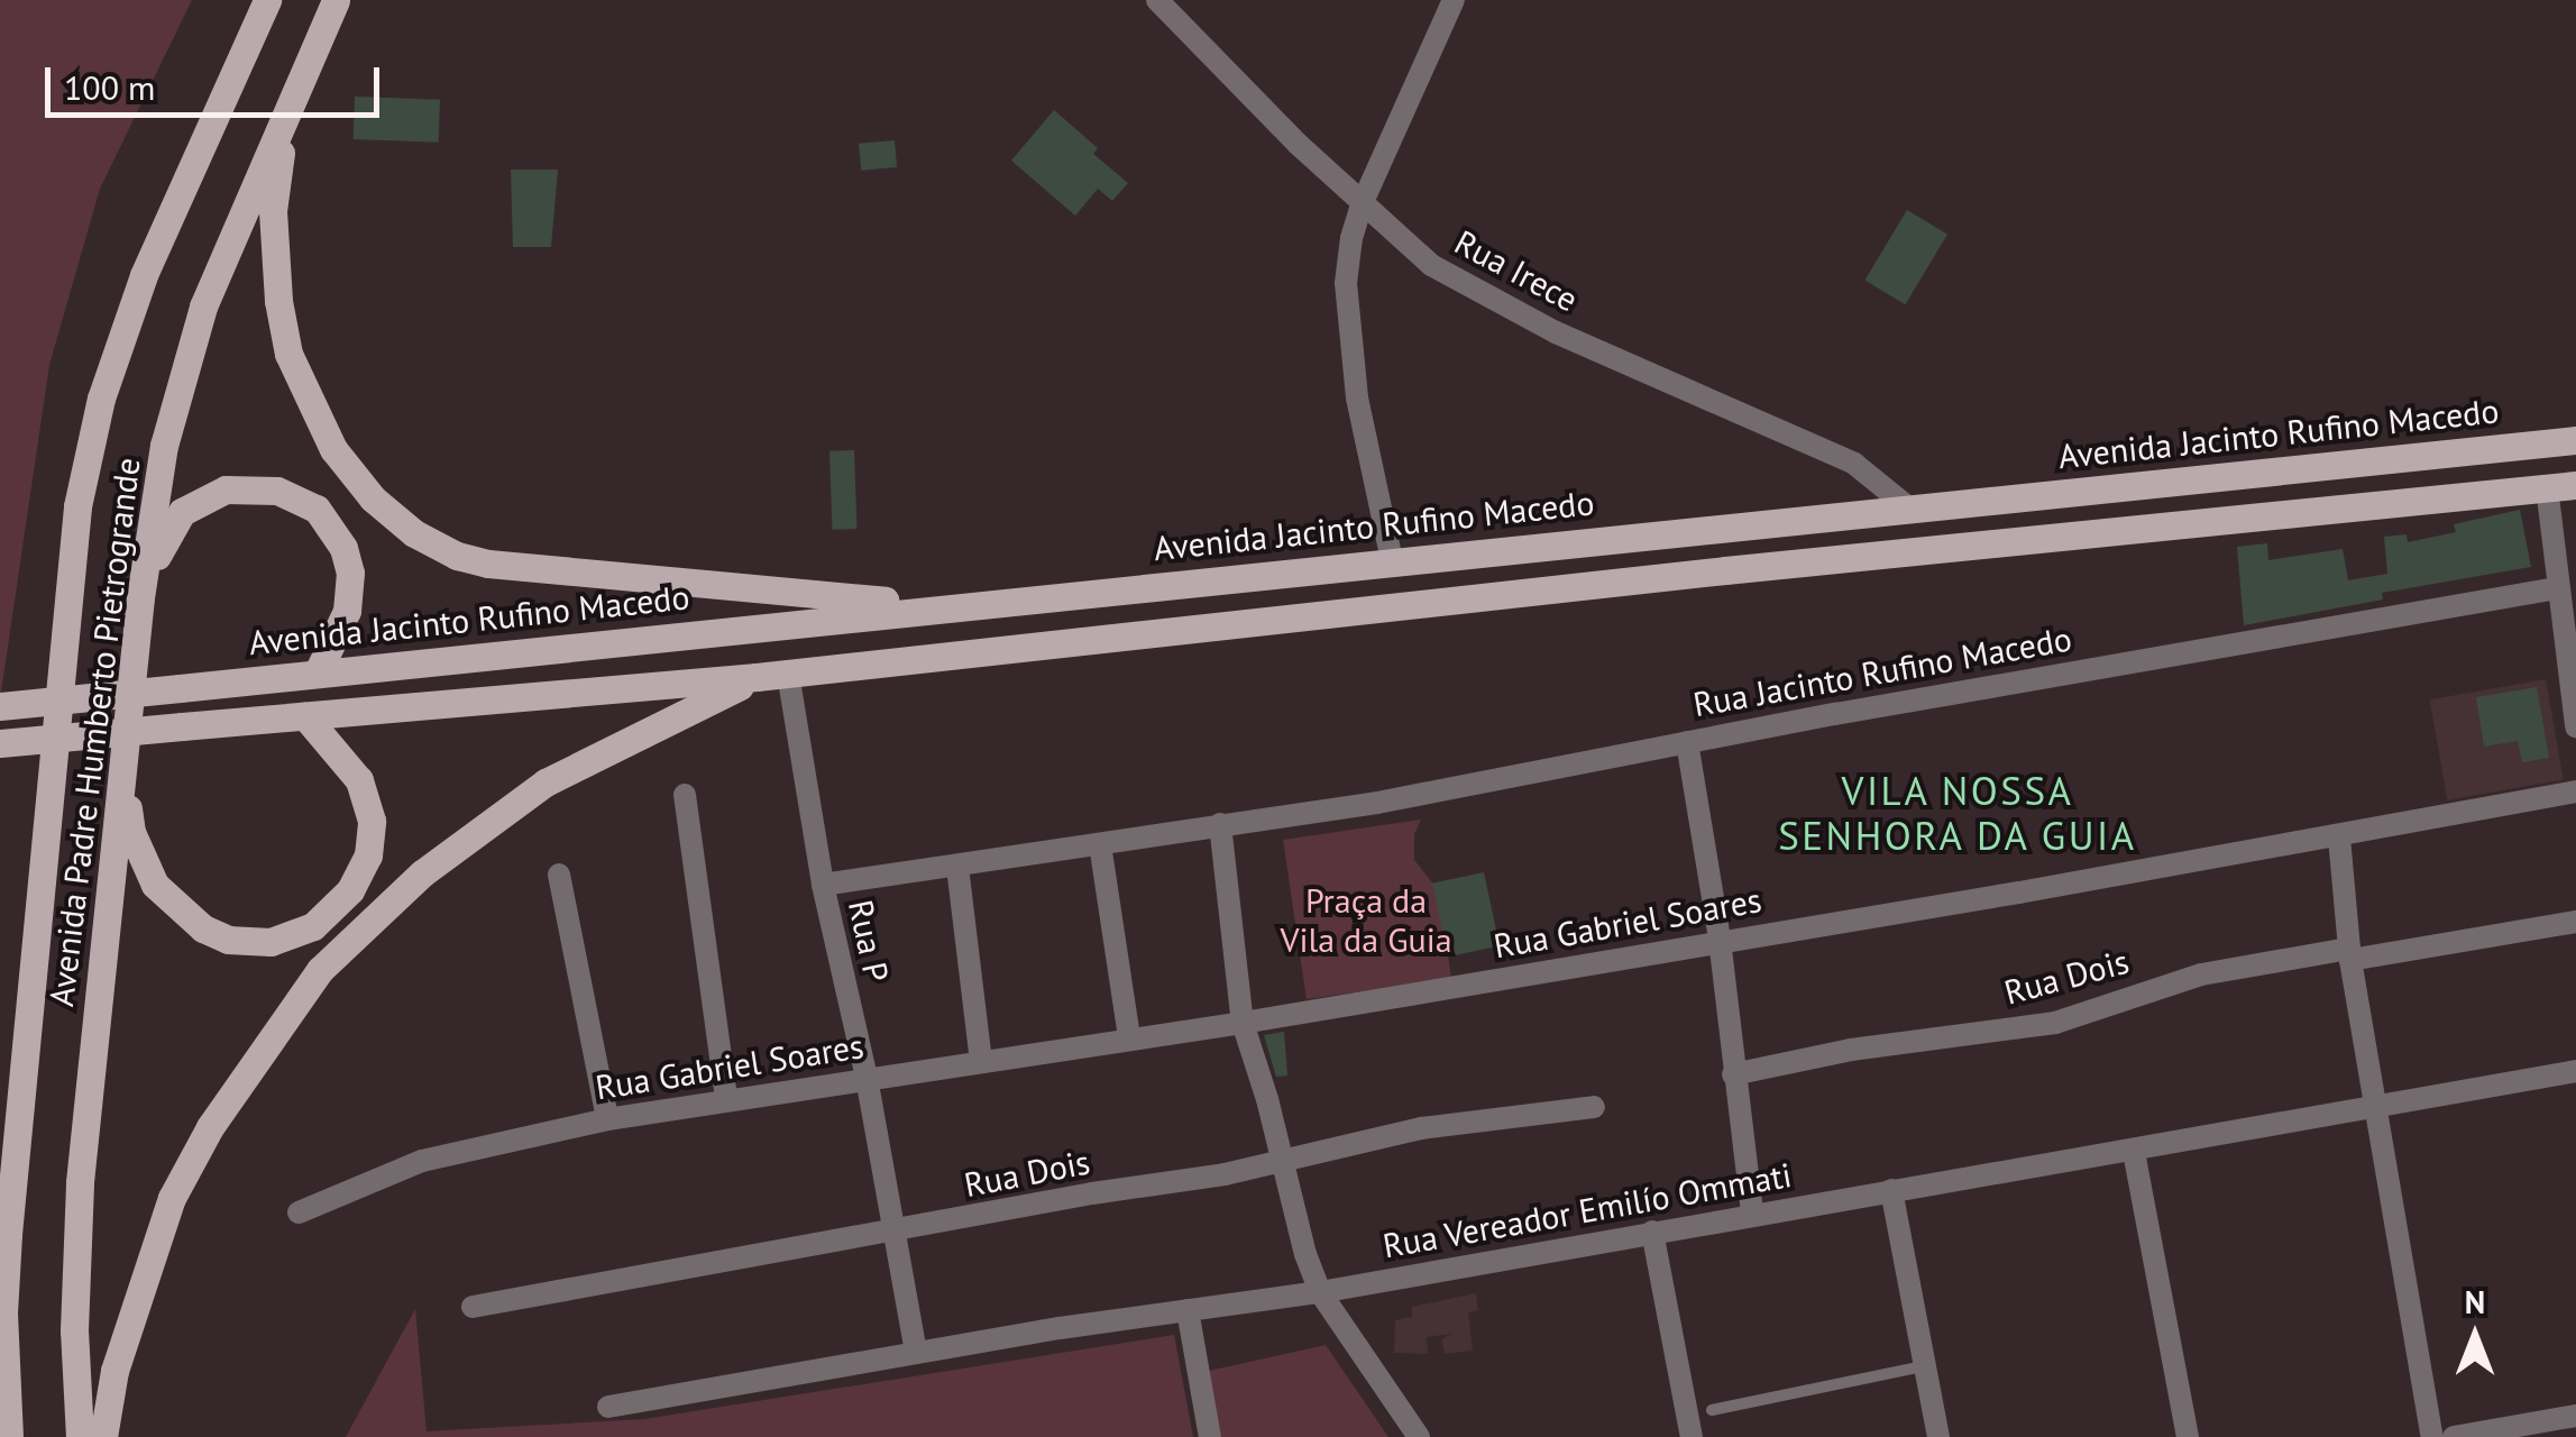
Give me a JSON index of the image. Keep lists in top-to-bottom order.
{
  "streets": {
    "main road": ["Avenida Jacinto Rufino Macedo", "Avenida Padre Humberto Pietrogrande"],
    "street": [
      "Rua Irece",
      "Rua Jacinto Rufino Macedo",
      "Rua Gabriel Soares",
      "Rua P",
      "Rua Dois",
      "Rua Vereador Emilío Ommati"
    ]
  },
  "crossings": [
    ["Rua Irece", "Avenida Jacinto Rufino Macedo"],
    ["Rua Jacinto Rufino Macedo", "Rua P"],
    ["Rua Gabriel Soares", "Rua P"],
    ["Rua P", "Rua Dois"],
    ["Rua P", "Rua Vereador Emilío Ommati"]
  ],
  "districts": ["VILA NOSSA SENHORA DA GUIA"],
  "parks": ["Praça da Vila da Guia"],
  "scale_bar": "100 m",
  "north": "top"
}
